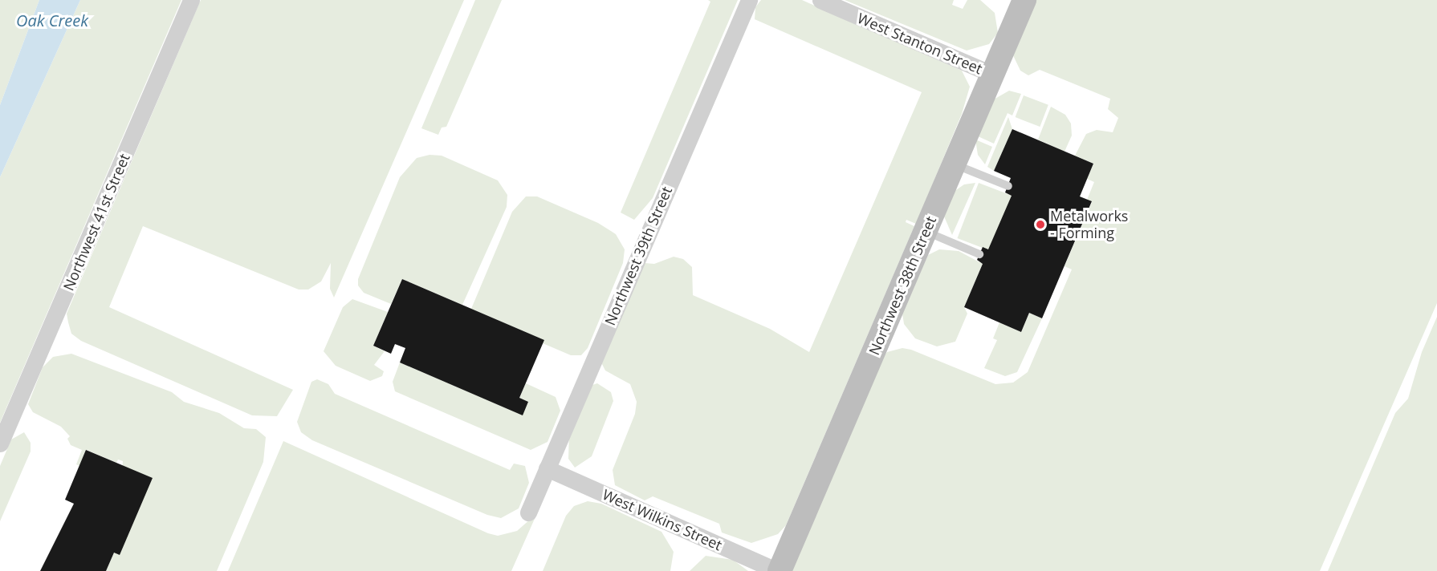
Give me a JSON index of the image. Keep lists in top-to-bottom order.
{
  "streets": {
    "main road": ["Northwest 38th Street"],
    "street": [
      "West Stanton Street",
      "Northwest 41st Street",
      "Northwest 39th Street",
      "West Wilkins Street"
    ]
  },
  "crossings": [
    ["West Stanton Street", "Northwest 38th Street"],
    ["Northwest 39th Street", "West Wilkins Street"],
    ["Northwest 38th Street", "West Wilkins Street"]
  ],
  "water": ["Oak Creek"],
  "places": ["Metalworks - Forming"]
}
